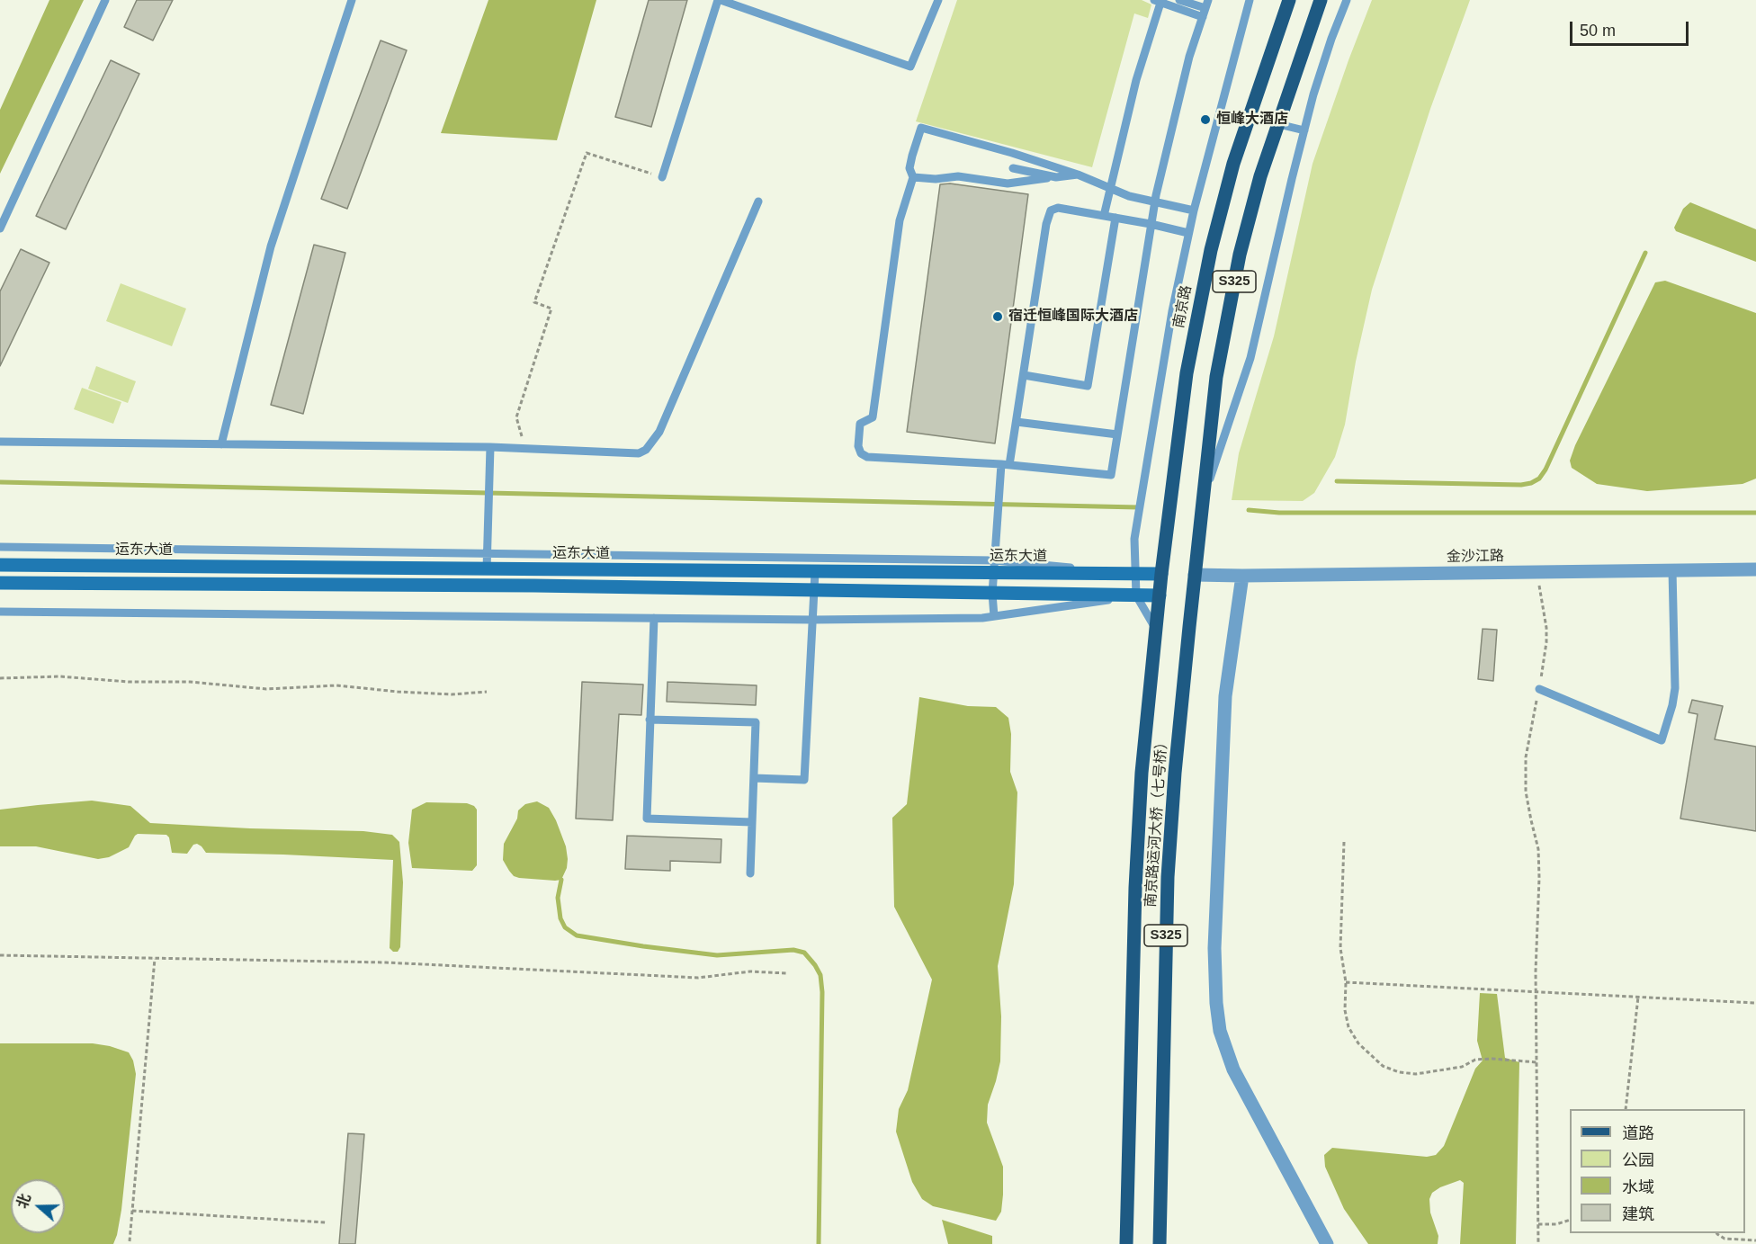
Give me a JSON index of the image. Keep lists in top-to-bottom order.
{
  "streets": {
    "main road": [
      "S325",
      "南京路",
      "运东大道",
      "南京路运河大桥（七号桥）"
    ],
    "street": ["金沙江路"]
  },
  "crossings": [
    ["S325", "金沙江路"],
    ["S325", "南京路运河大桥（七号桥）"],
    ["南京路", "运东大道"],
    ["南京路", "南京路运河大桥（七号桥）"],
    ["金沙江路", "南京路运河大桥（七号桥）"]
  ],
  "places": ["恒峰大酒店", "宿迁恒峰国际大酒店"],
  "legend": [
    "道路",
    "公园",
    "水域",
    "建筑"
  ],
  "scale_bar": "50 m",
  "north": "left"
}
